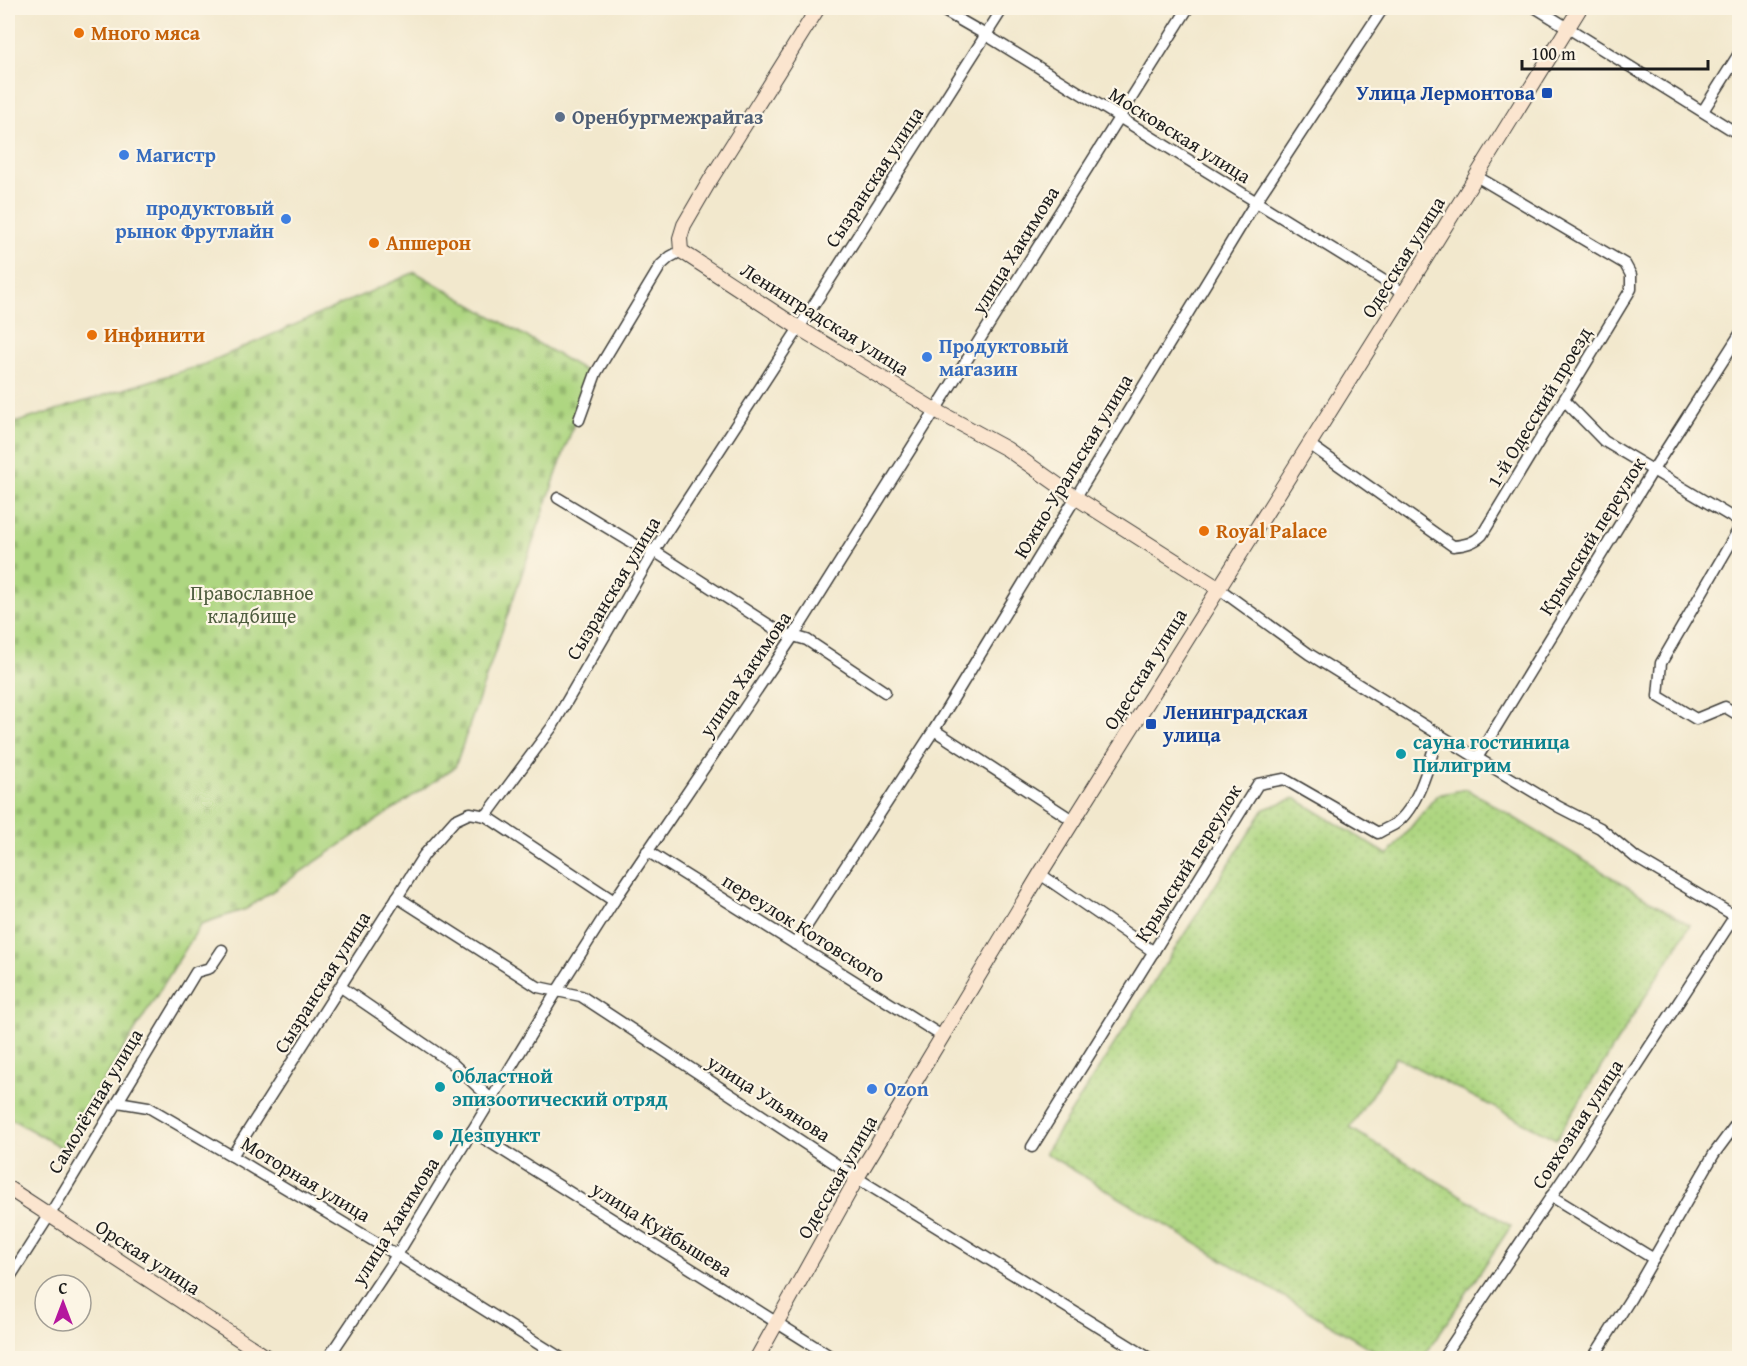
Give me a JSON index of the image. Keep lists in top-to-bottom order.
{
  "streets": {
    "street": [
      "Московская улица",
      "Сызранская улица",
      "улица Хакимова",
      "Одесская улица",
      "Ленинградская улица",
      "1-й Одесский проезд",
      "Южно-Уральская улица",
      "Крымский переулок",
      "переулок Котовского",
      "улица Ульянова",
      "Самолётная улица",
      "Совхозная улица",
      "Моторная улица",
      "улица Куйбышева",
      "Орская улица"
    ]
  },
  "crossings": [
    ["Московская улица", "Сызранская улица"],
    ["Московская улица", "улица Хакимова"],
    ["Московская улица", "Одесская улица"],
    ["Московская улица", "Южно-Уральская улица"],
    ["Сызранская улица", "Ленинградская улица"],
    ["Сызранская улица", "улица Ульянова"],
    ["Сызранская улица", "Моторная улица"],
    ["улица Хакимова", "Ленинградская улица"],
    ["улица Хакимова", "переулок Котовского"],
    ["улица Хакимова", "улица Ульянова"],
    ["улица Хакимова", "Моторная улица"],
    ["улица Хакимова", "улица Куйбышева"],
    ["Одесская улица", "Ленинградская улица"],
    ["Одесская улица", "1-й Одесский проезд"],
    ["Одесская улица", "переулок Котовского"],
    ["Одесская улица", "улица Ульянова"],
    ["Одесская улица", "улица Куйбышева"],
    ["Ленинградская улица", "Южно-Уральская улица"],
    ["Ленинградская улица", "Крымский переулок"],
    ["Ленинградская улица", "Совхозная улица"],
    ["Южно-Уральская улица", "переулок Котовского"],
    ["Самолётная улица", "Моторная улица"],
    ["Самолётная улица", "Орская улица"]
  ],
  "parks": ["Православное кладбище"],
  "places": {
    "other": [
      "Много мяса",
      "Оренбургмежрайгаз",
      "Магистр",
      "продуктовый рынок Фрутлайн",
      "Апшерон",
      "Инфинити",
      "Продуктовый магазин",
      "Royal Palace",
      "сауна гостиница Пилигрим",
      "Областной эпизоотический отряд",
      "Ozon",
      "Дезпункт"
    ],
    "transit": ["Улица Лермонтова", "Ленинградская улица"]
  },
  "scale_bar": "100 m",
  "north": "top"
}
